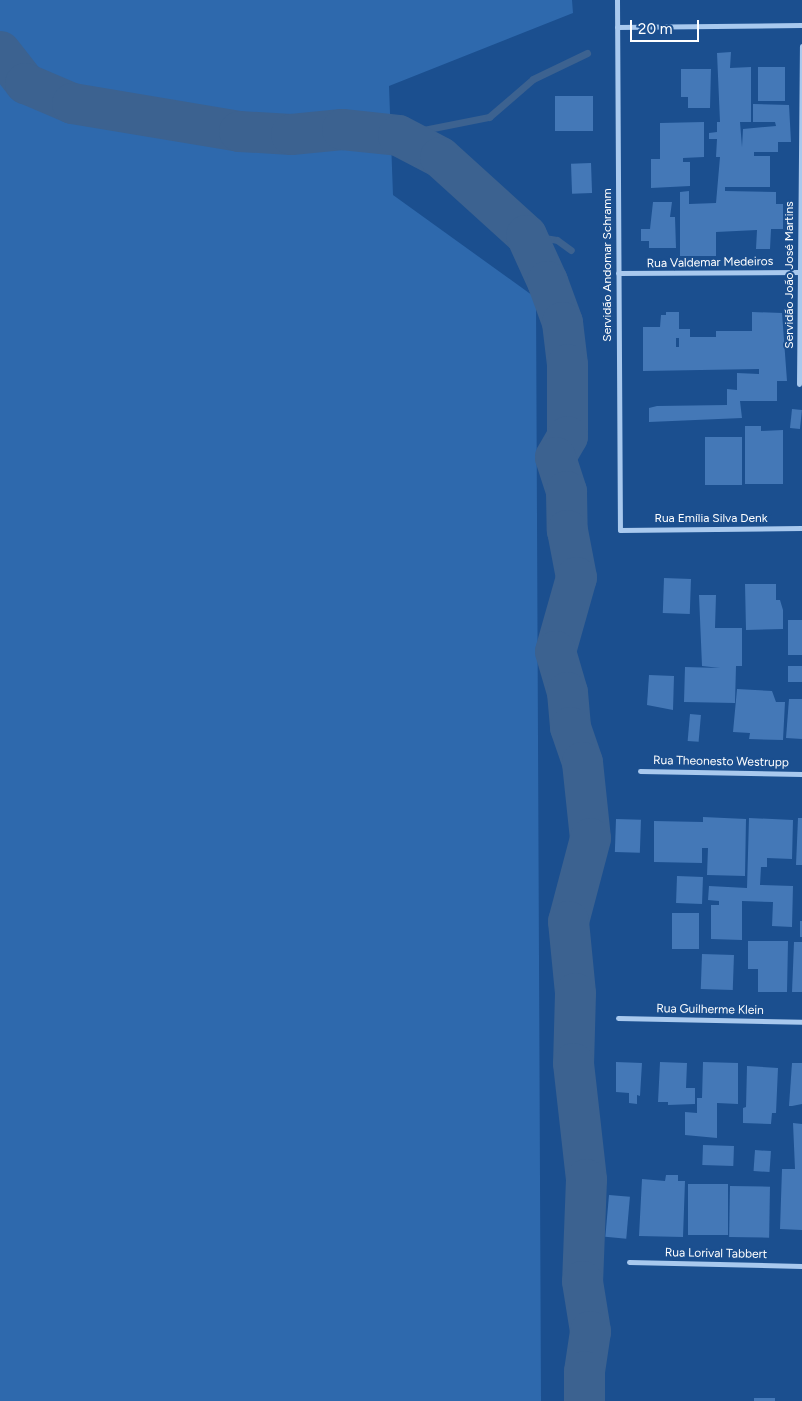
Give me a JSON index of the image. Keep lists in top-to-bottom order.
{
  "streets": {
    "street": [
      "Rua Valdemar Medeiros",
      "Servidão Andomar Schramm",
      "Servidão João José Martins",
      "Rua Emília Silva Denk",
      "Rua Theonesto Westrupp",
      "Rua Guilherme Klein",
      "Rua Lorival Tabbert"
    ]
  },
  "crossings": [
    ["Rua Valdemar Medeiros", "Servidão Andomar Schramm"],
    ["Rua Valdemar Medeiros", "Servidão João José Martins"],
    ["Servidão Andomar Schramm", "Rua Emília Silva Denk"]
  ],
  "scale_bar": "20 m"
}
